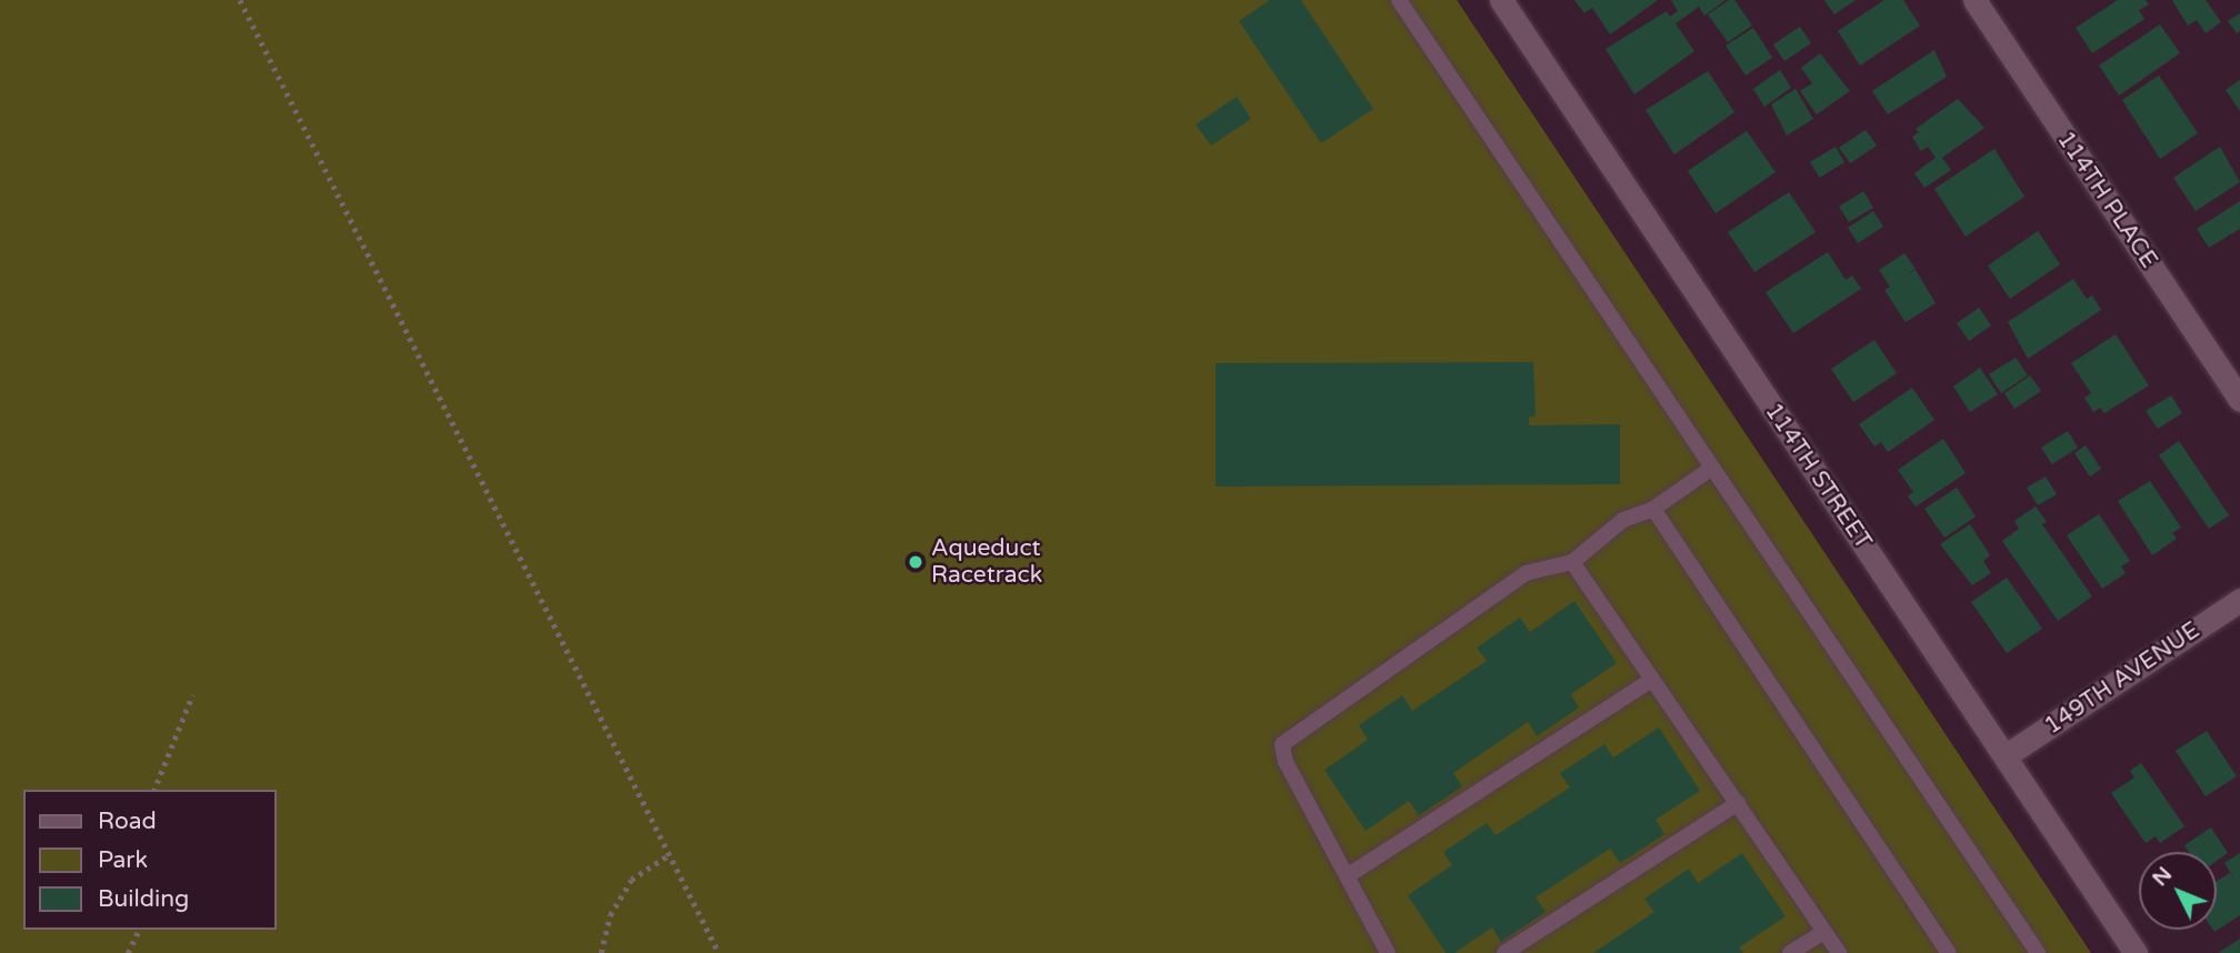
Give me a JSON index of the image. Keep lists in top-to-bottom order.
{
  "streets": {
    "street": ["114TH PLACE", "114TH STREET", "149TH AVENUE"]
  },
  "crossings": [
    ["114TH STREET", "149TH AVENUE"]
  ],
  "places": ["Aqueduct Racetrack"],
  "legend": ["Road", "Park", "Building"],
  "north": "top left"
}
